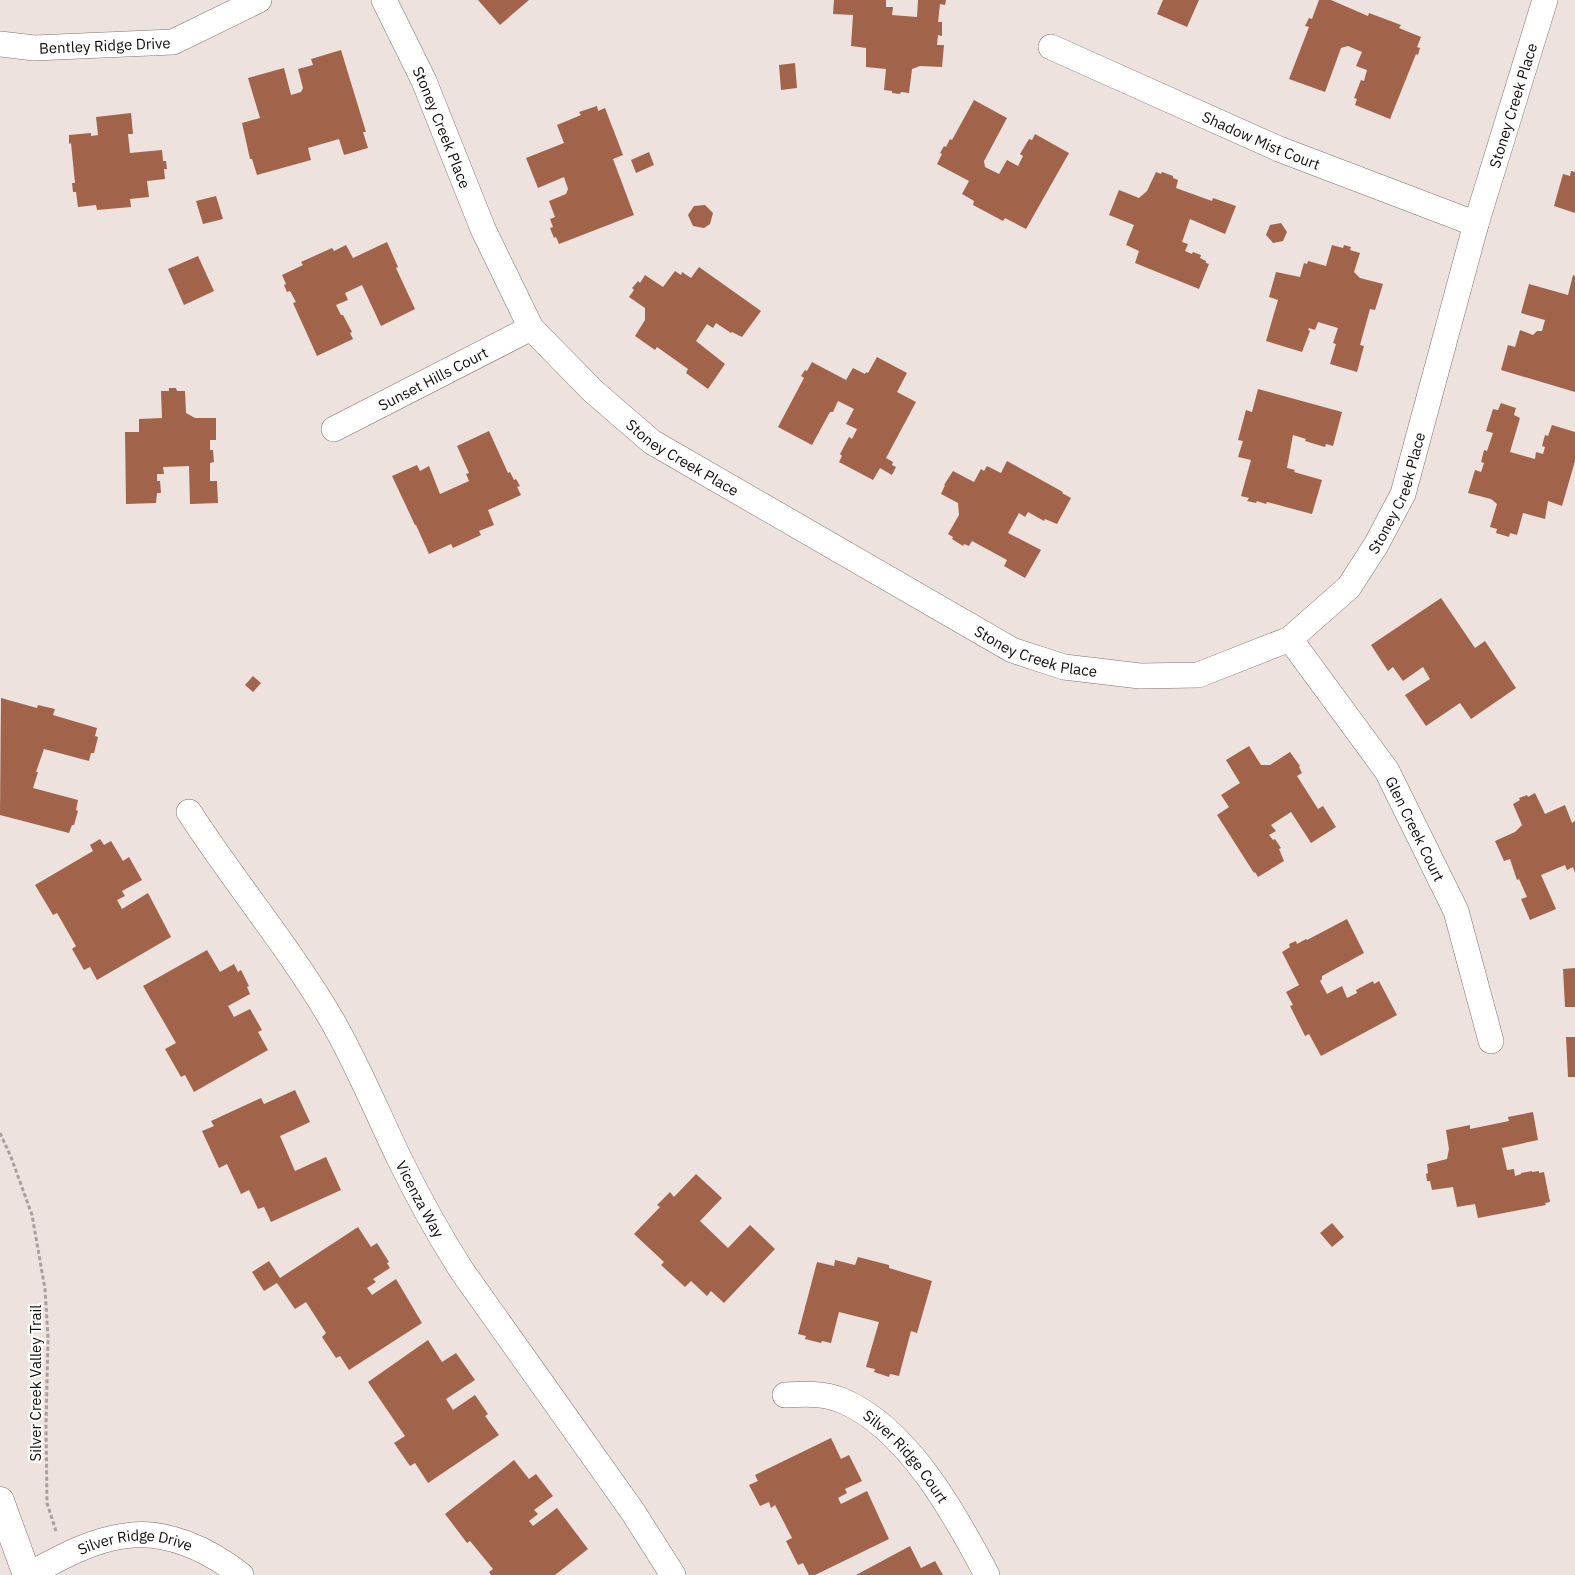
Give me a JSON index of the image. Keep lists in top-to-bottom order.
{
  "streets": {
    "street": [
      "Bentley Ridge Drive",
      "Stoney Creek Place",
      "Shadow Mist Court",
      "Sunset Hills Court",
      "Glen Creek Court",
      "Vicenza Way",
      "Silver Ridge Court",
      "Silver Ridge Drive"
    ],
    "path": ["Silver Creek Valley Trail"]
  },
  "crossings": [
    ["Stoney Creek Place", "Shadow Mist Court"],
    ["Stoney Creek Place", "Sunset Hills Court"],
    ["Stoney Creek Place", "Glen Creek Court"],
    ["Silver Creek Valley Trail", "Silver Ridge Drive"]
  ]
}
